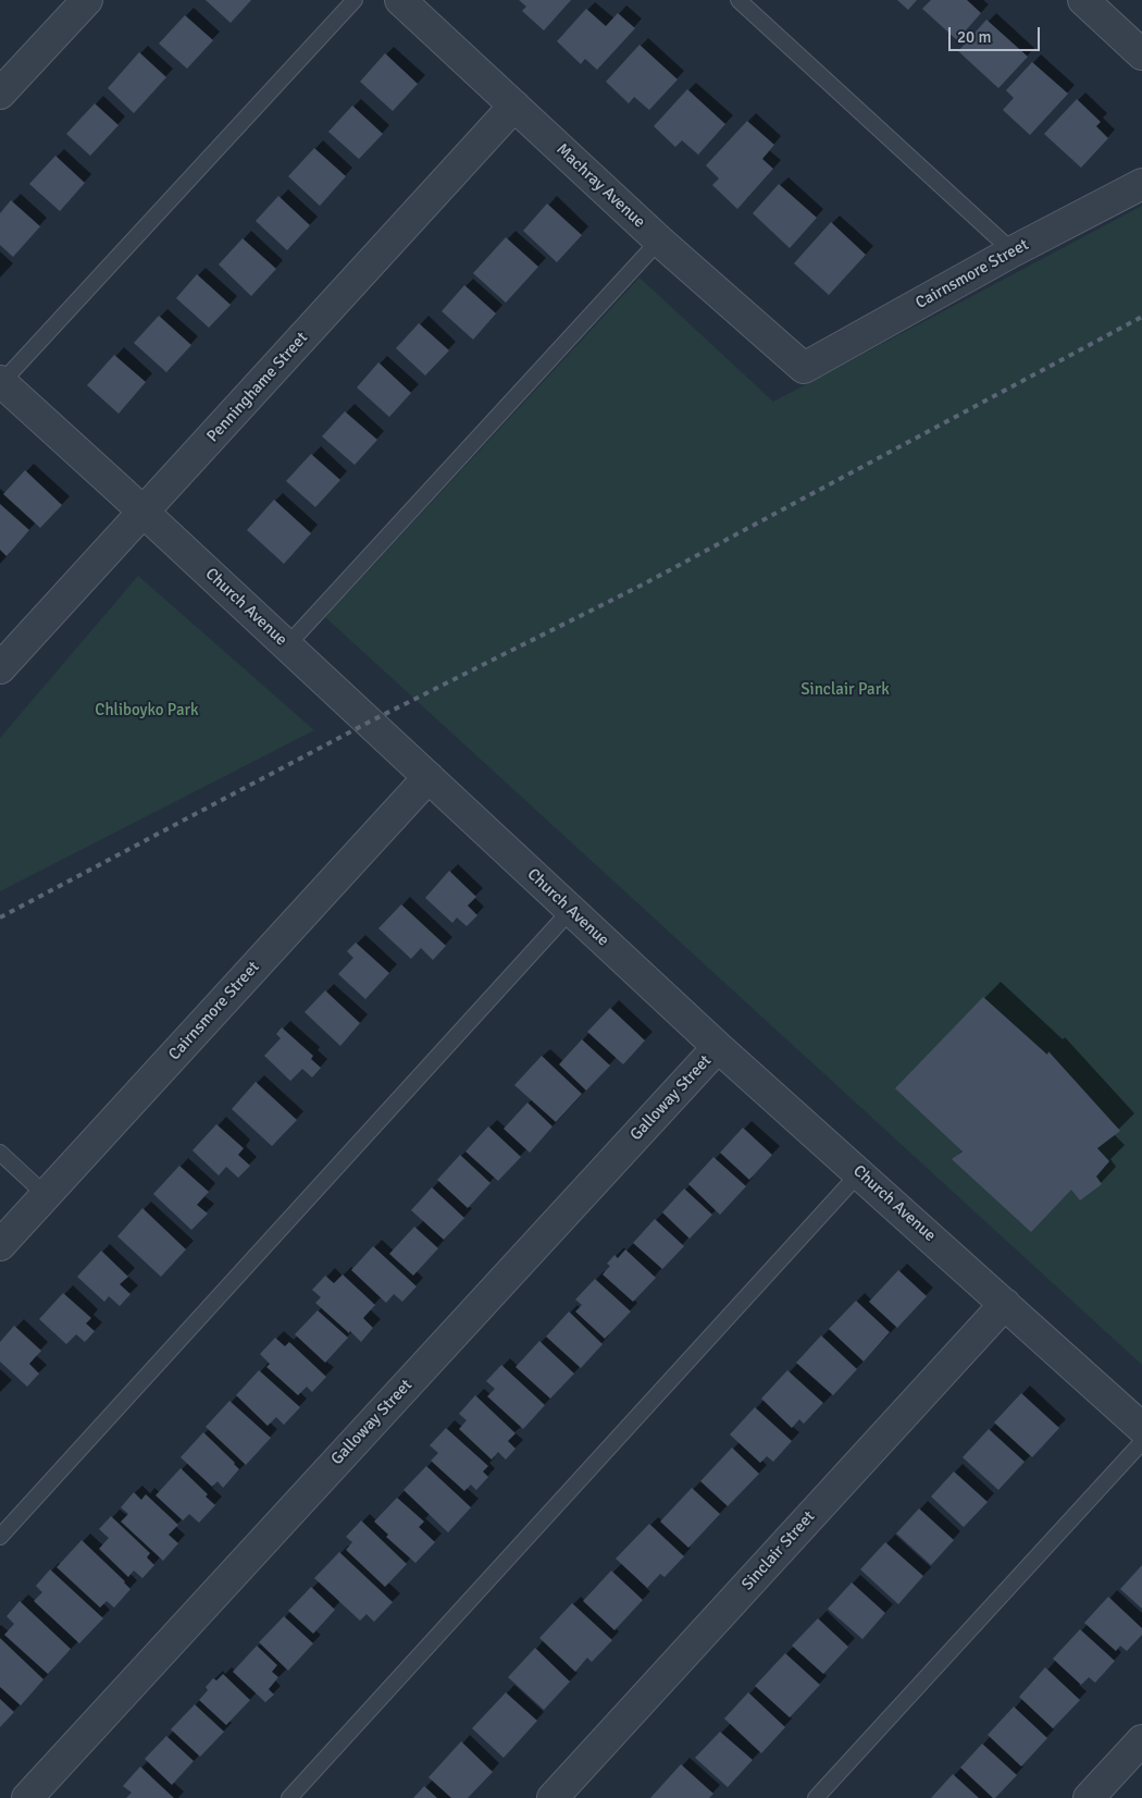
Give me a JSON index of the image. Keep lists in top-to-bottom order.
{
  "streets": {
    "street": [
      "Machray Avenue",
      "Cairnsmore Street",
      "Penninghame Street",
      "Church Avenue",
      "Galloway Street",
      "Sinclair Street"
    ]
  },
  "crossings": [
    ["Machray Avenue", "Cairnsmore Street"],
    ["Machray Avenue", "Penninghame Street"],
    ["Cairnsmore Street", "Church Avenue"],
    ["Penninghame Street", "Church Avenue"],
    ["Church Avenue", "Galloway Street"],
    ["Church Avenue", "Sinclair Street"]
  ],
  "parks": ["Sinclair Park", "Chliboyko Park"],
  "scale_bar": "20 m"
}
